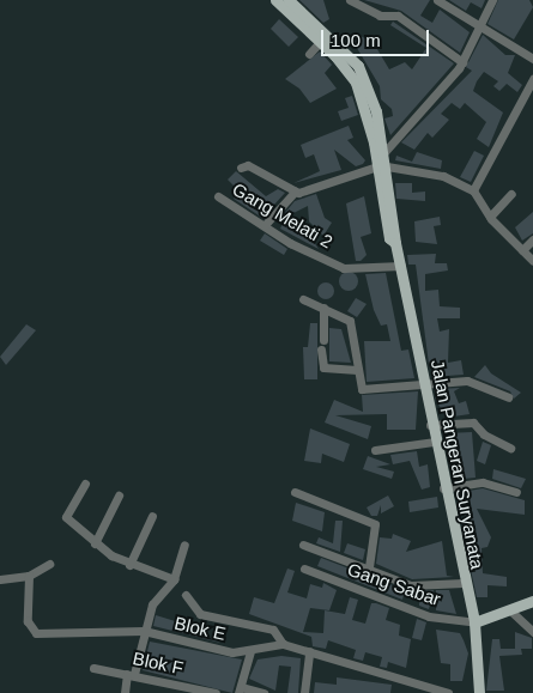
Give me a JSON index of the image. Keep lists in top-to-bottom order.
{
  "streets": {
    "main road": ["Jalan Pangeran Suryanata"],
    "street": [
      "Gang Melati 2",
      "Gang Sabar",
      "Blok E",
      "Blok F"
    ]
  },
  "crossings": [
    ["Gang Melati 2", "Jalan Pangeran Suryanata"],
    ["Jalan Pangeran Suryanata", "Gang Sabar"]
  ],
  "scale_bar": "100 m"
}
